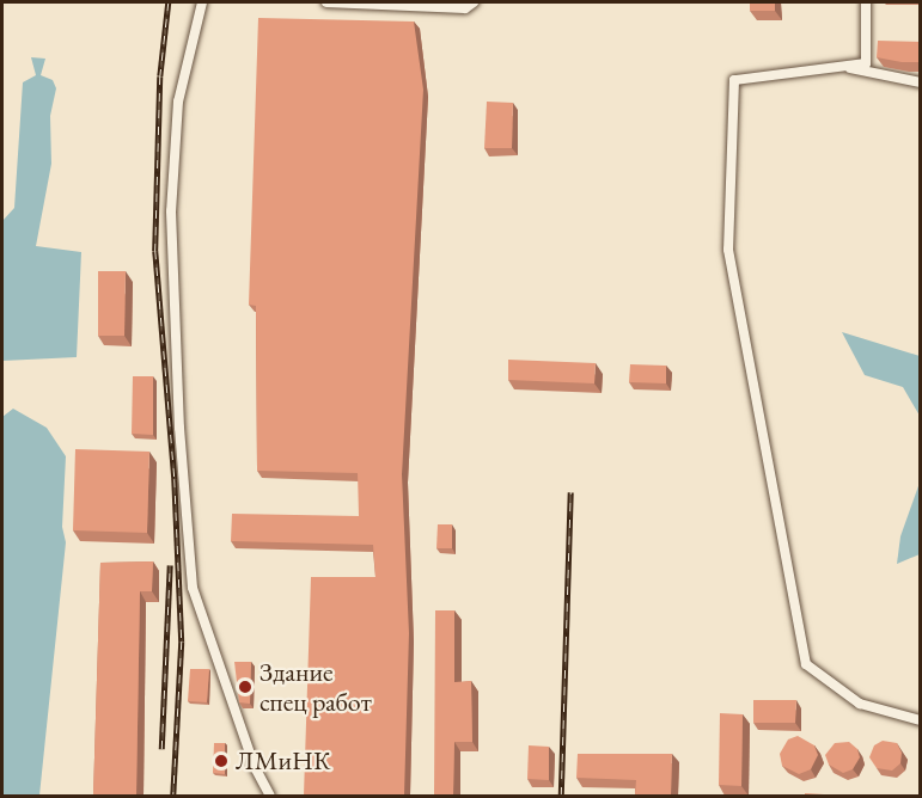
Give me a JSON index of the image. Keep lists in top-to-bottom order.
{
  "places": ["Здание спец работ", "ЛМиНК"]
}
